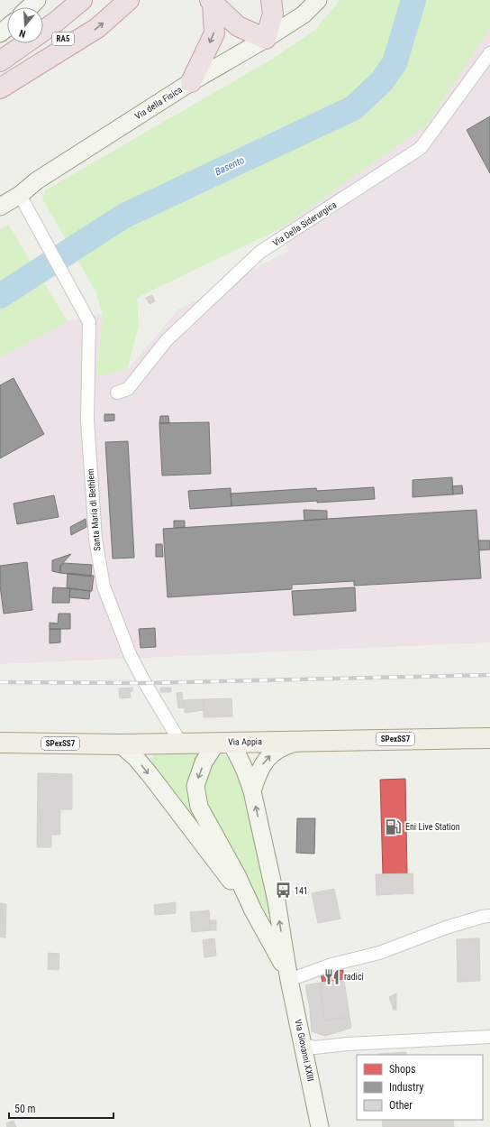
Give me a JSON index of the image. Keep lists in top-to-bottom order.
{
  "streets": {
    "highway": ["RA5"],
    "main road": [
      "Via della Fisica",
      "SPexSS7",
      "Via Appia",
      "Via Giovanni XXIII"
    ],
    "street": ["Via Della Siderurgica", "Santa Maria di Bethlem"]
  },
  "crossings": [
    ["Via della Fisica", "Santa Maria di Bethlem"],
    ["Santa Maria di Bethlem", "Via Appia"]
  ],
  "water": ["Basento"],
  "places": {
    "fuel station": ["Eni Live Station"],
    "bus stop": ["141"],
    "restaurant": ["radici"]
  },
  "legend": ["Shops", "Industry", "Other"],
  "scale_bar": "50 m",
  "north": "bottom"
}
